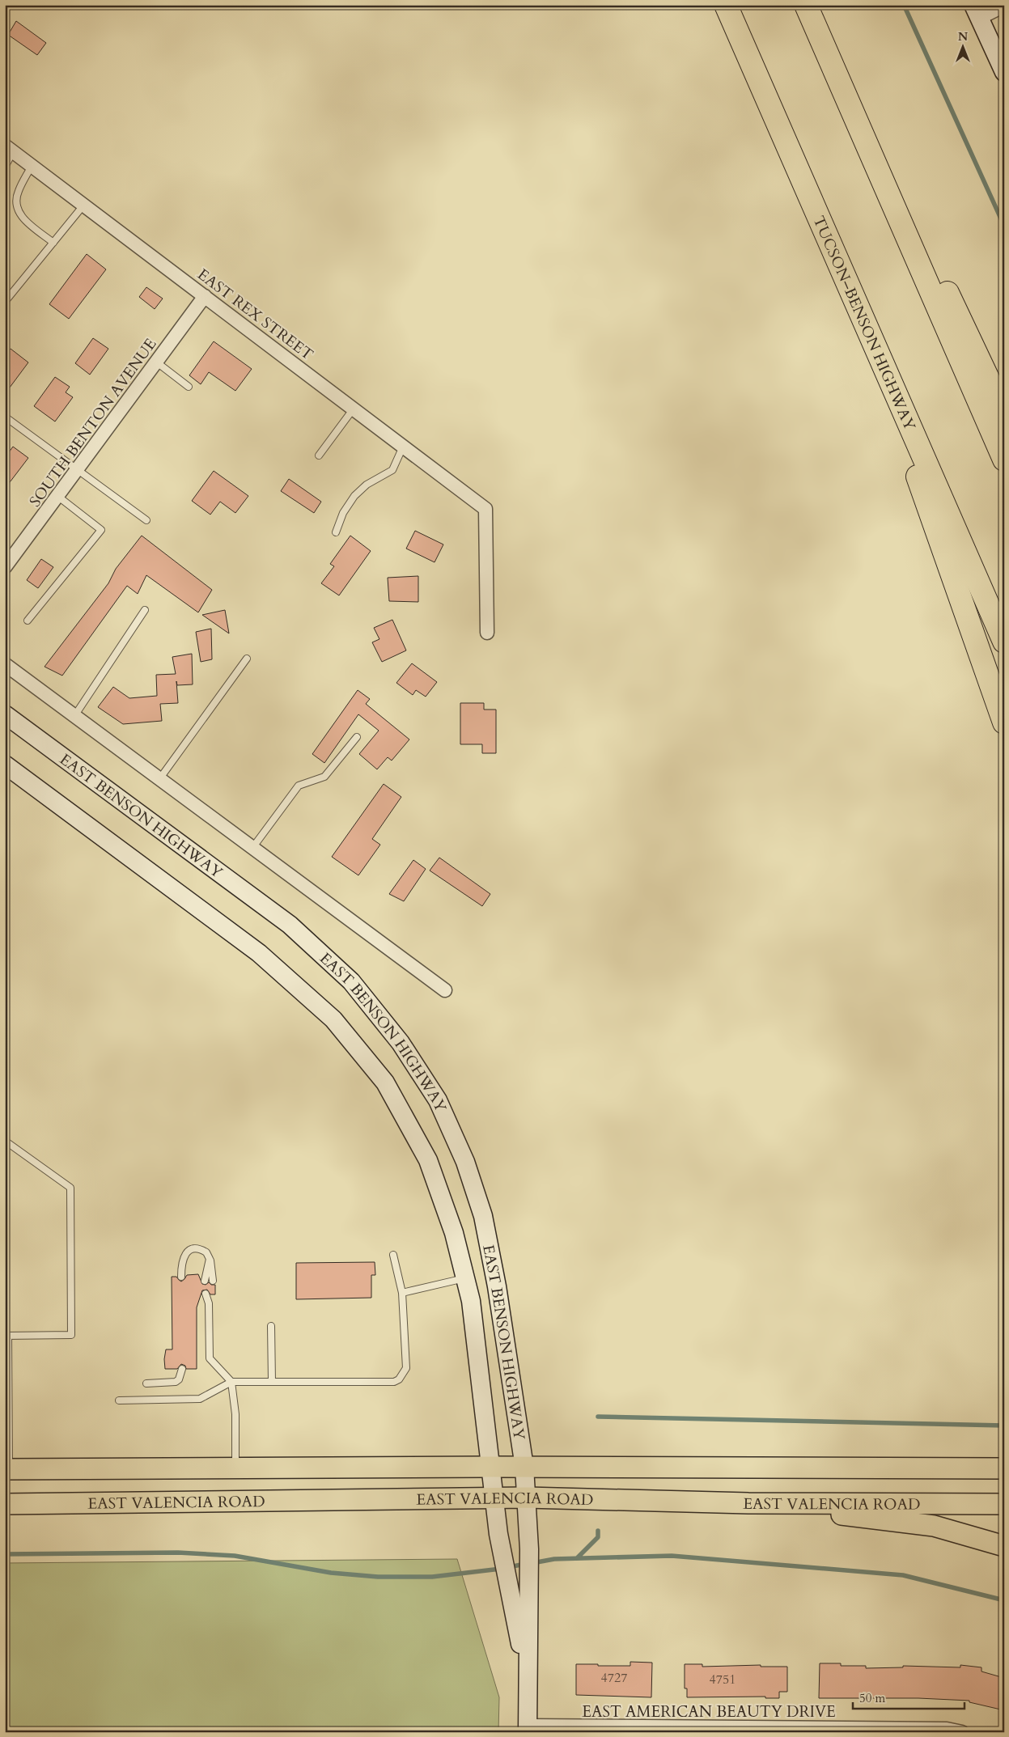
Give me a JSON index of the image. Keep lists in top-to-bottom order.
{
  "streets": {
    "highway": ["TUCSON–BENSON HIGHWAY"],
    "main road": ["EAST BENSON HIGHWAY", "EAST VALENCIA ROAD"],
    "street": ["EAST REX STREET", "SOUTH BENTON AVENUE", "EAST AMERICAN BEAUTY DRIVE"]
  },
  "crossings": [
    ["EAST REX STREET", "SOUTH BENTON AVENUE"],
    ["EAST BENSON HIGHWAY", "EAST VALENCIA ROAD"]
  ],
  "house_numbers": ["4727", "4751"],
  "scale_bar": "50 m",
  "north": "top"
}
